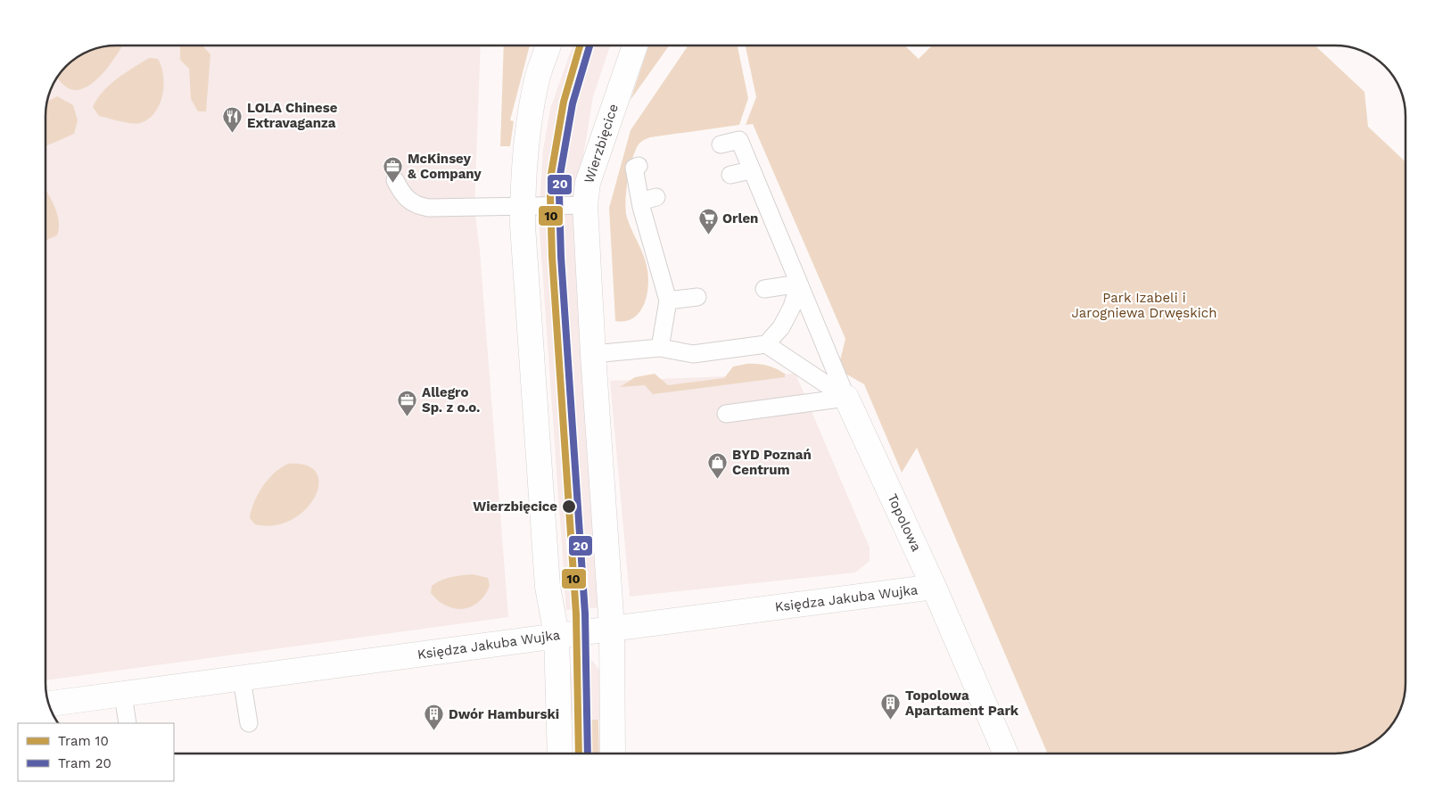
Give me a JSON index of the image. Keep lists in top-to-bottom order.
{
  "streets": {
    "street": ["Wierzbięcice", "Topolowa", "Księdza Jakuba Wujka"]
  },
  "crossings": [
    ["Wierzbięcice", "Księdza Jakuba Wujka"],
    ["Topolowa", "Księdza Jakuba Wujka"]
  ],
  "parks": ["Park Izabeli i Jarogniewa Drwęskich"],
  "places": {
    "restaurant": ["LOLA Chinese Extravaganza"],
    "office": ["McKinsey & Company", "Allegro Sp. z o.o."],
    "supermarket": ["Orlen"],
    "shop": ["BYD Poznań Centrum"],
    "other": ["Wierzbięcice"],
    "building": ["Topolowa Apartament Park", "Dwór Hamburski"]
  },
  "lines": ["tram line 10", "tram line 20"],
  "legend": ["Tram 10", "Tram 20"]
}
